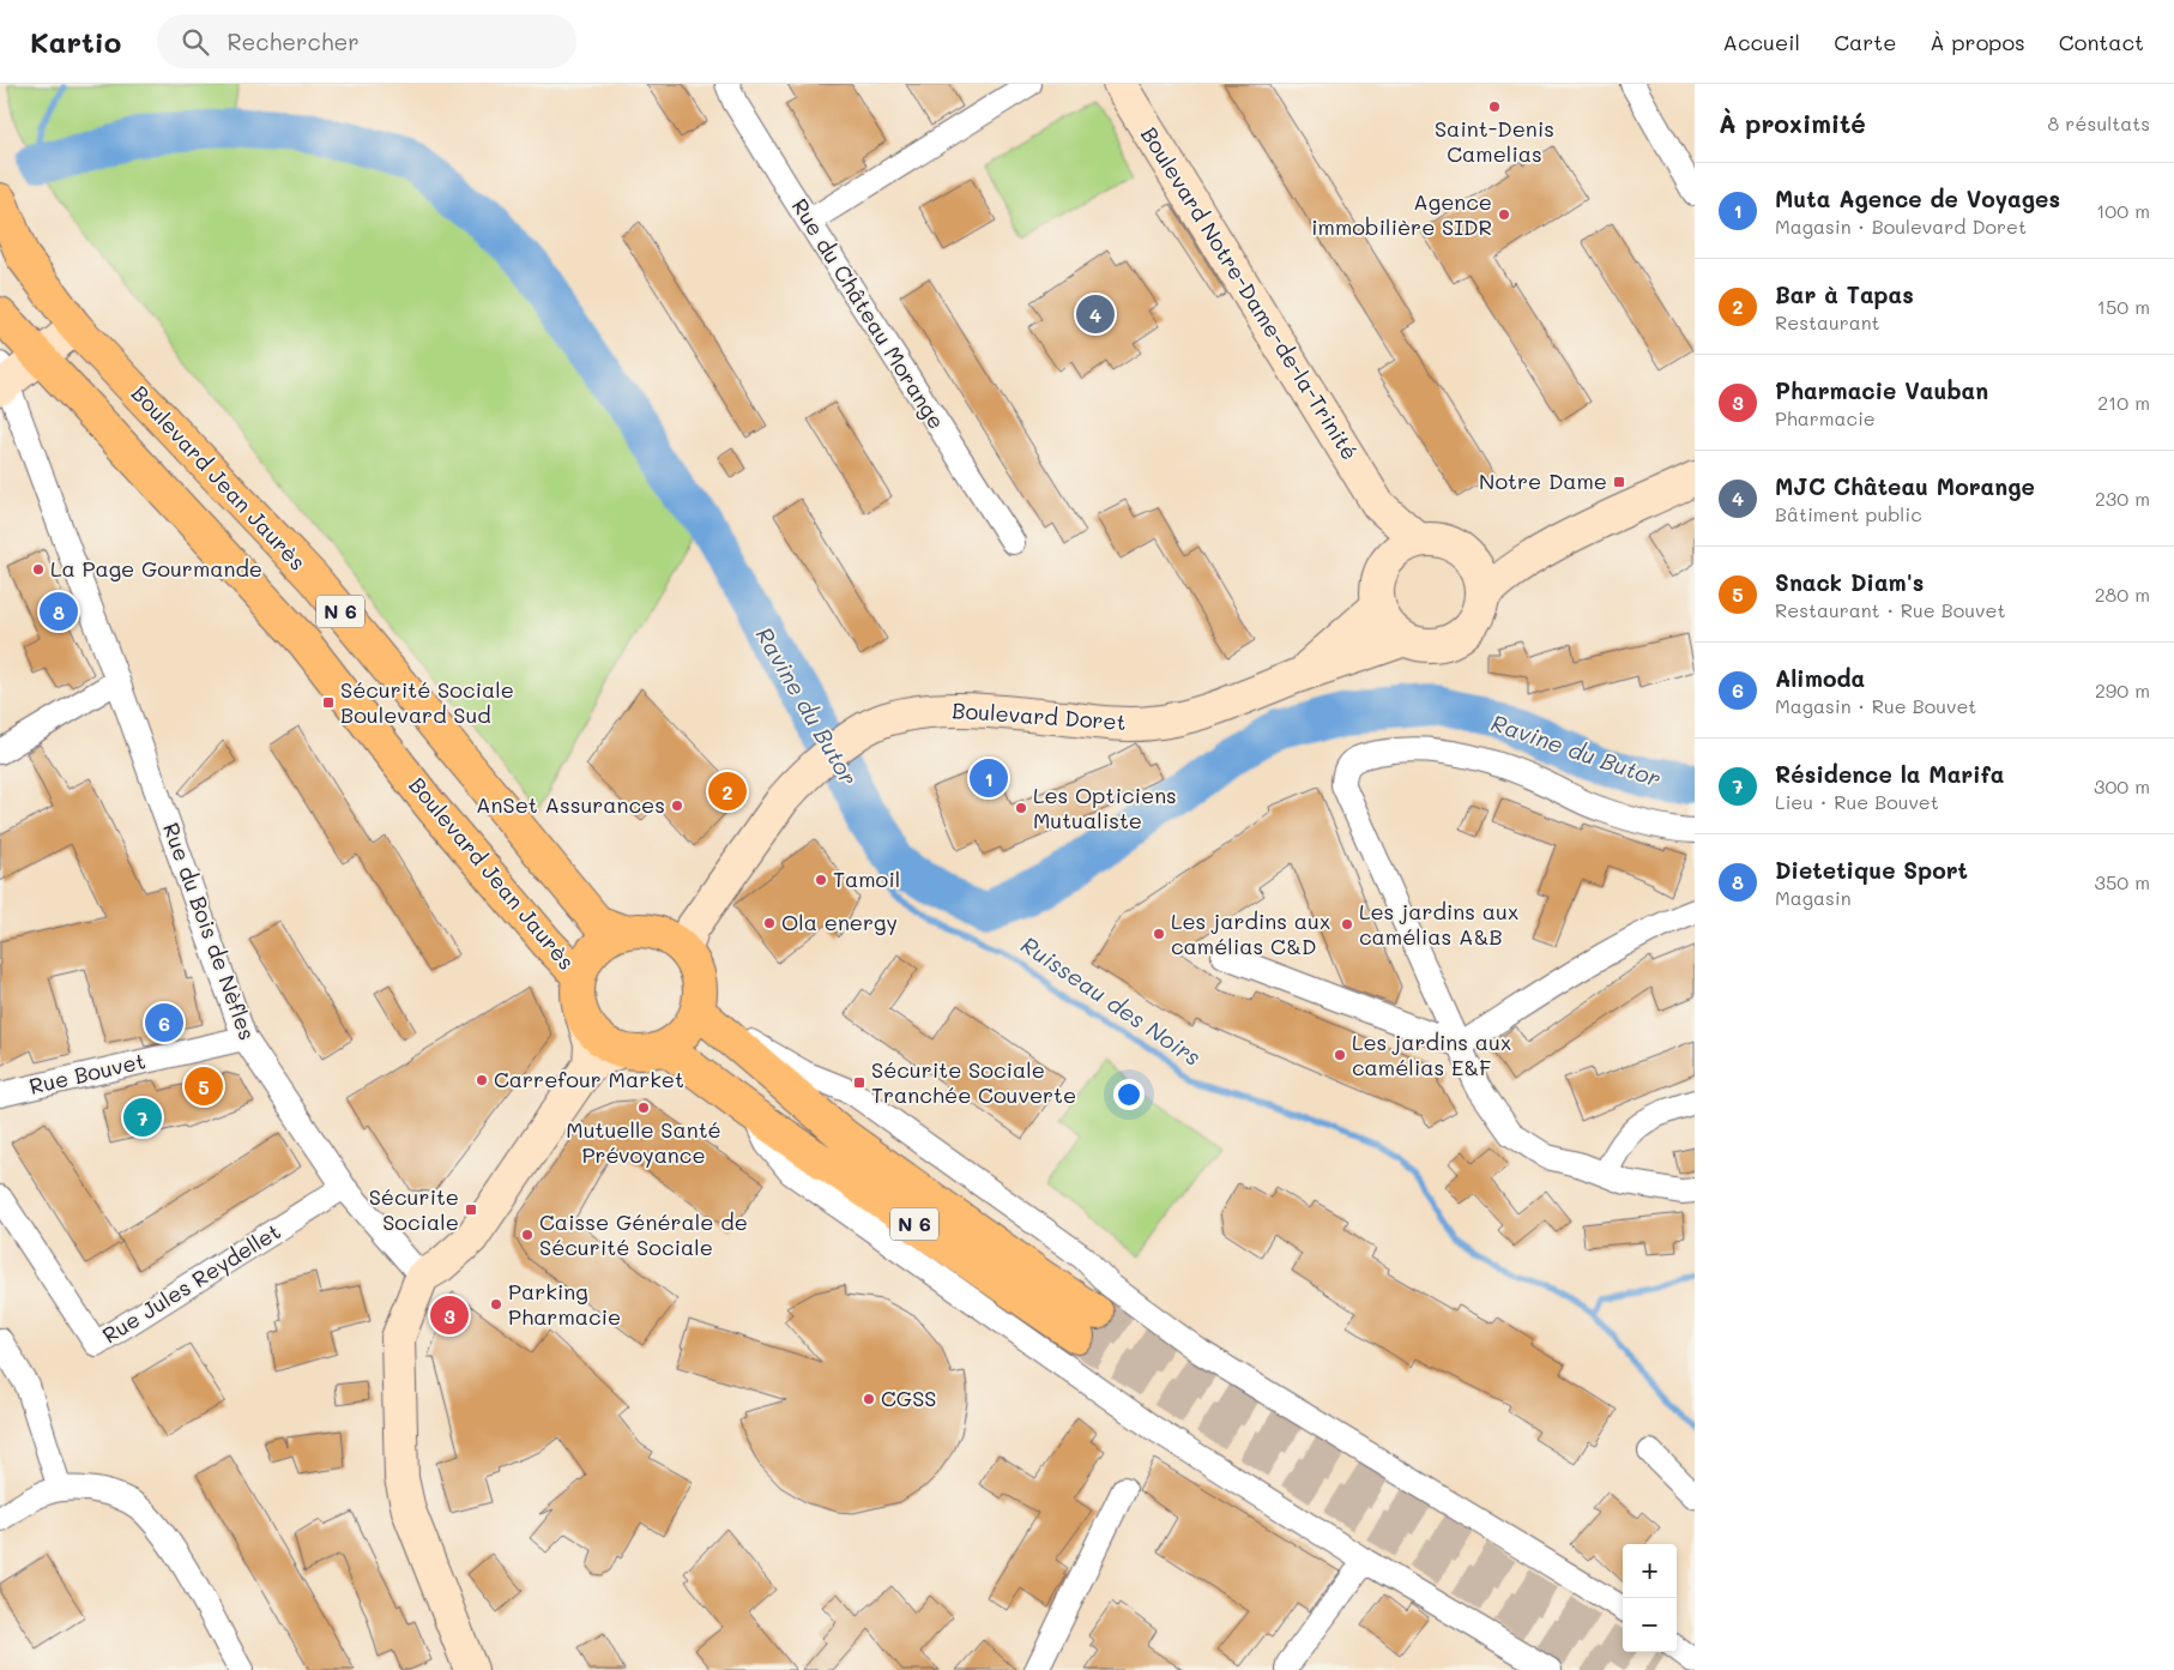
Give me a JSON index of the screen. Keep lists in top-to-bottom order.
{
  "streets": {
    "main road": ["Boulevard Jean Jaurès", "N 6"],
    "street": [
      "Boulevard Notre-Dame-de-la-Trinité",
      "Rue du Château Morange",
      "Boulevard Doret",
      "Rue du Bois de Nèfles",
      "Rue Bouvet",
      "Rue Jules Reydellet"
    ]
  },
  "crossings": [
    ["Boulevard Notre-Dame-de-la-Trinité", "Boulevard Doret"],
    ["Boulevard Jean Jaurès", "N 6"],
    ["Boulevard Jean Jaurès", "Boulevard Doret"],
    ["N 6", "Boulevard Doret"],
    ["Rue du Bois de Nèfles", "Rue Bouvet"],
    ["Rue du Bois de Nèfles", "Rue Jules Reydellet"]
  ],
  "water": ["Ravine du Butor", "Ruisseau des Noirs"],
  "places": {
    "other": [
      "Saint-Denis Camelias",
      "Agence immobilière SIDR",
      "La Page Gourmande",
      "AnSet Assurances",
      "Les Opticiens Mutualiste",
      "Tamoil",
      "Ola energy",
      "Les jardins aux camélias A&B",
      "Les jardins aux camélias C&D",
      "Les jardins aux camélias E&F",
      "Carrefour Market",
      "Mutuelle Santé Prévoyance",
      "Caisse Générale de Sécurité Sociale",
      "Parking Pharmacie",
      "CGSS"
    ],
    "transit": [
      "Notre Dame",
      "Sécurité Sociale Boulevard Sud",
      "Sécurite Sociale Tranchée Couverte",
      "Sécurite Sociale"
    ]
  },
  "page": {
    "header": "Kartio",
    "search": "Rechercher",
    "nav": [
      "Accueil",
      "Carte",
      "À propos",
      "Contact"
    ],
    "heading": ["À proximité", "8 résultats"],
    "list": [
      {
        "mark": "1",
        "name": "Muta Agence de Voyages",
        "note": "Magasin · Boulevard Doret",
        "value": "100 m"
      },
      {
        "mark": "2",
        "name": "Bar à Tapas",
        "note": "Restaurant",
        "value": "150 m"
      },
      {
        "mark": "3",
        "name": "Pharmacie Vauban",
        "note": "Pharmacie",
        "value": "210 m"
      },
      {
        "mark": "4",
        "name": "MJC Château Morange",
        "note": "Bâtiment public",
        "value": "230 m"
      },
      {
        "mark": "5",
        "name": "Snack Diam's",
        "note": "Restaurant · Rue Bouvet",
        "value": "280 m"
      },
      {
        "mark": "6",
        "name": "Alimoda",
        "note": "Magasin · Rue Bouvet",
        "value": "290 m"
      },
      {
        "mark": "7",
        "name": "Résidence la Marifa",
        "note": "Lieu · Rue Bouvet",
        "value": "300 m"
      },
      {
        "mark": "8",
        "name": "Dietetique Sport",
        "note": "Magasin",
        "value": "350 m"
      }
    ],
    "pins": [
      "4",
      "8",
      "1",
      "2",
      "6",
      "5",
      "7",
      "3"
    ],
    "map_buttons": ["+", "−"]
  }
}
